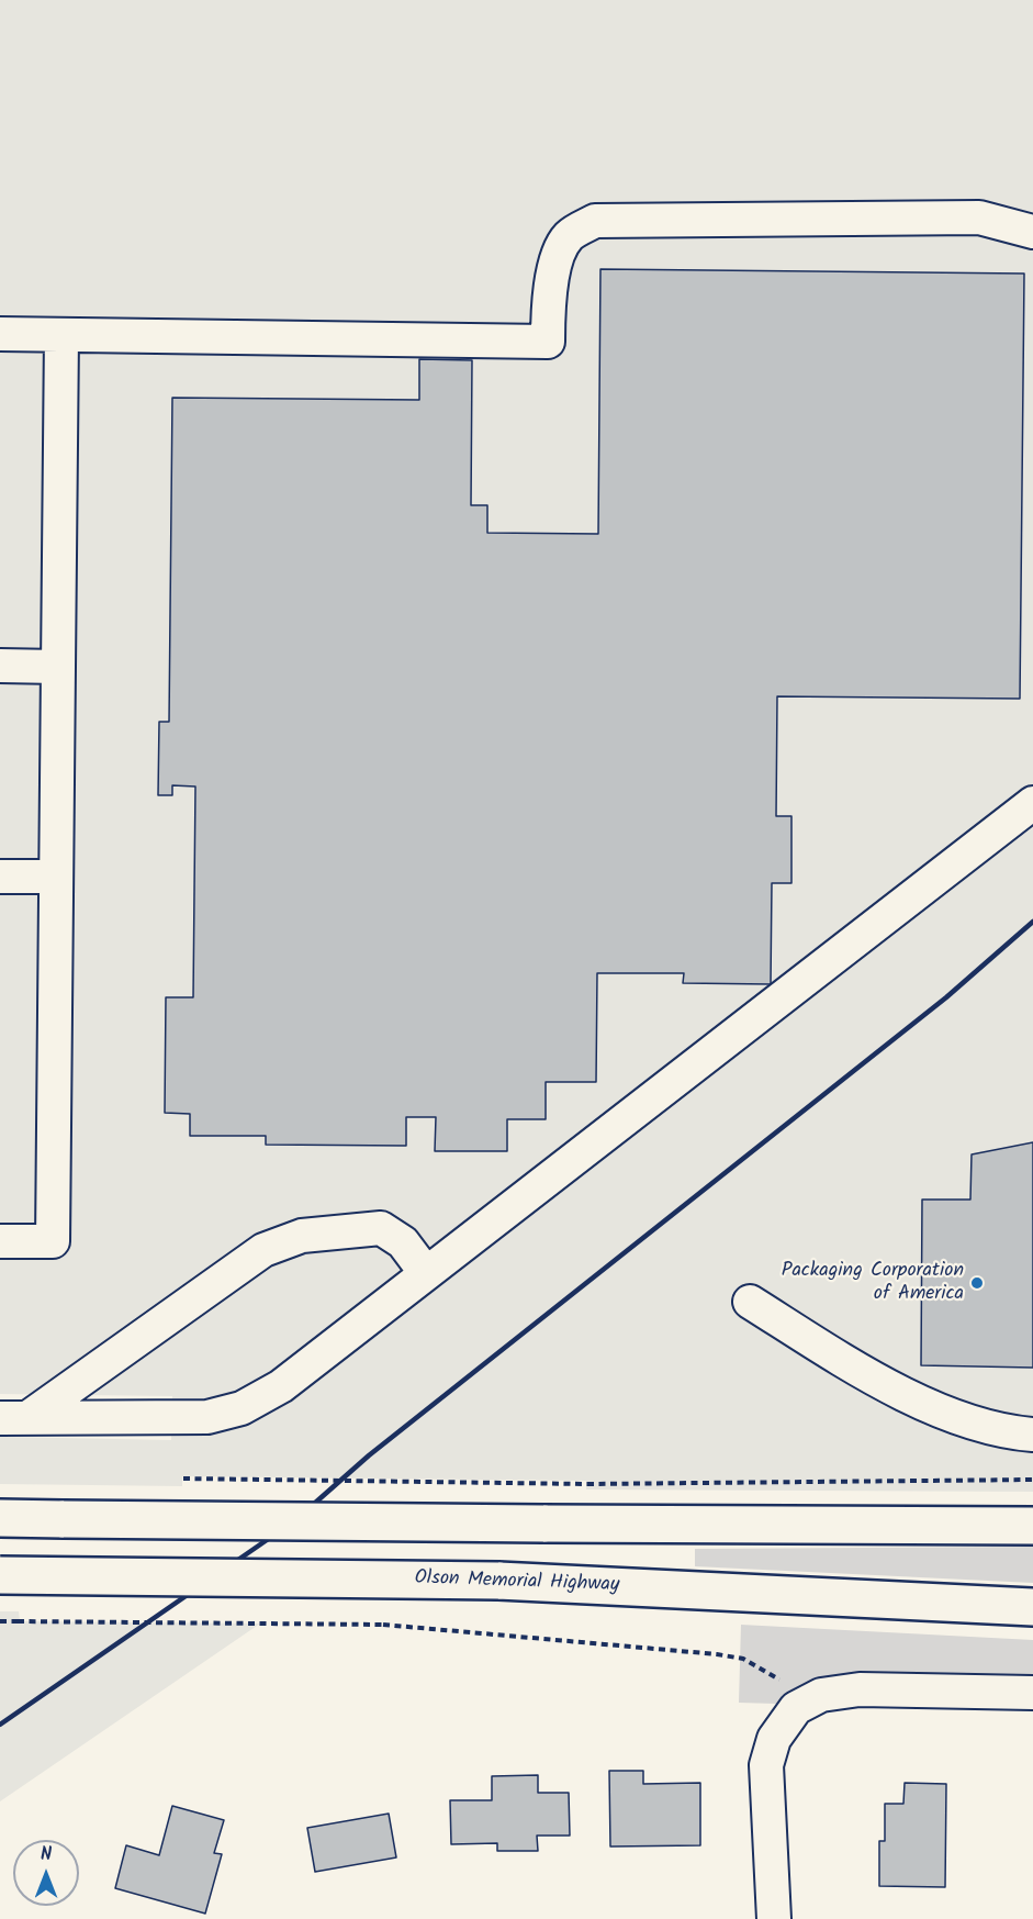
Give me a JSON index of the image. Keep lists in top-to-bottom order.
{
  "streets": {
    "main road": ["Olson Memorial Highway"]
  },
  "places": ["Packaging Corporation of America"],
  "north": "top"
}
